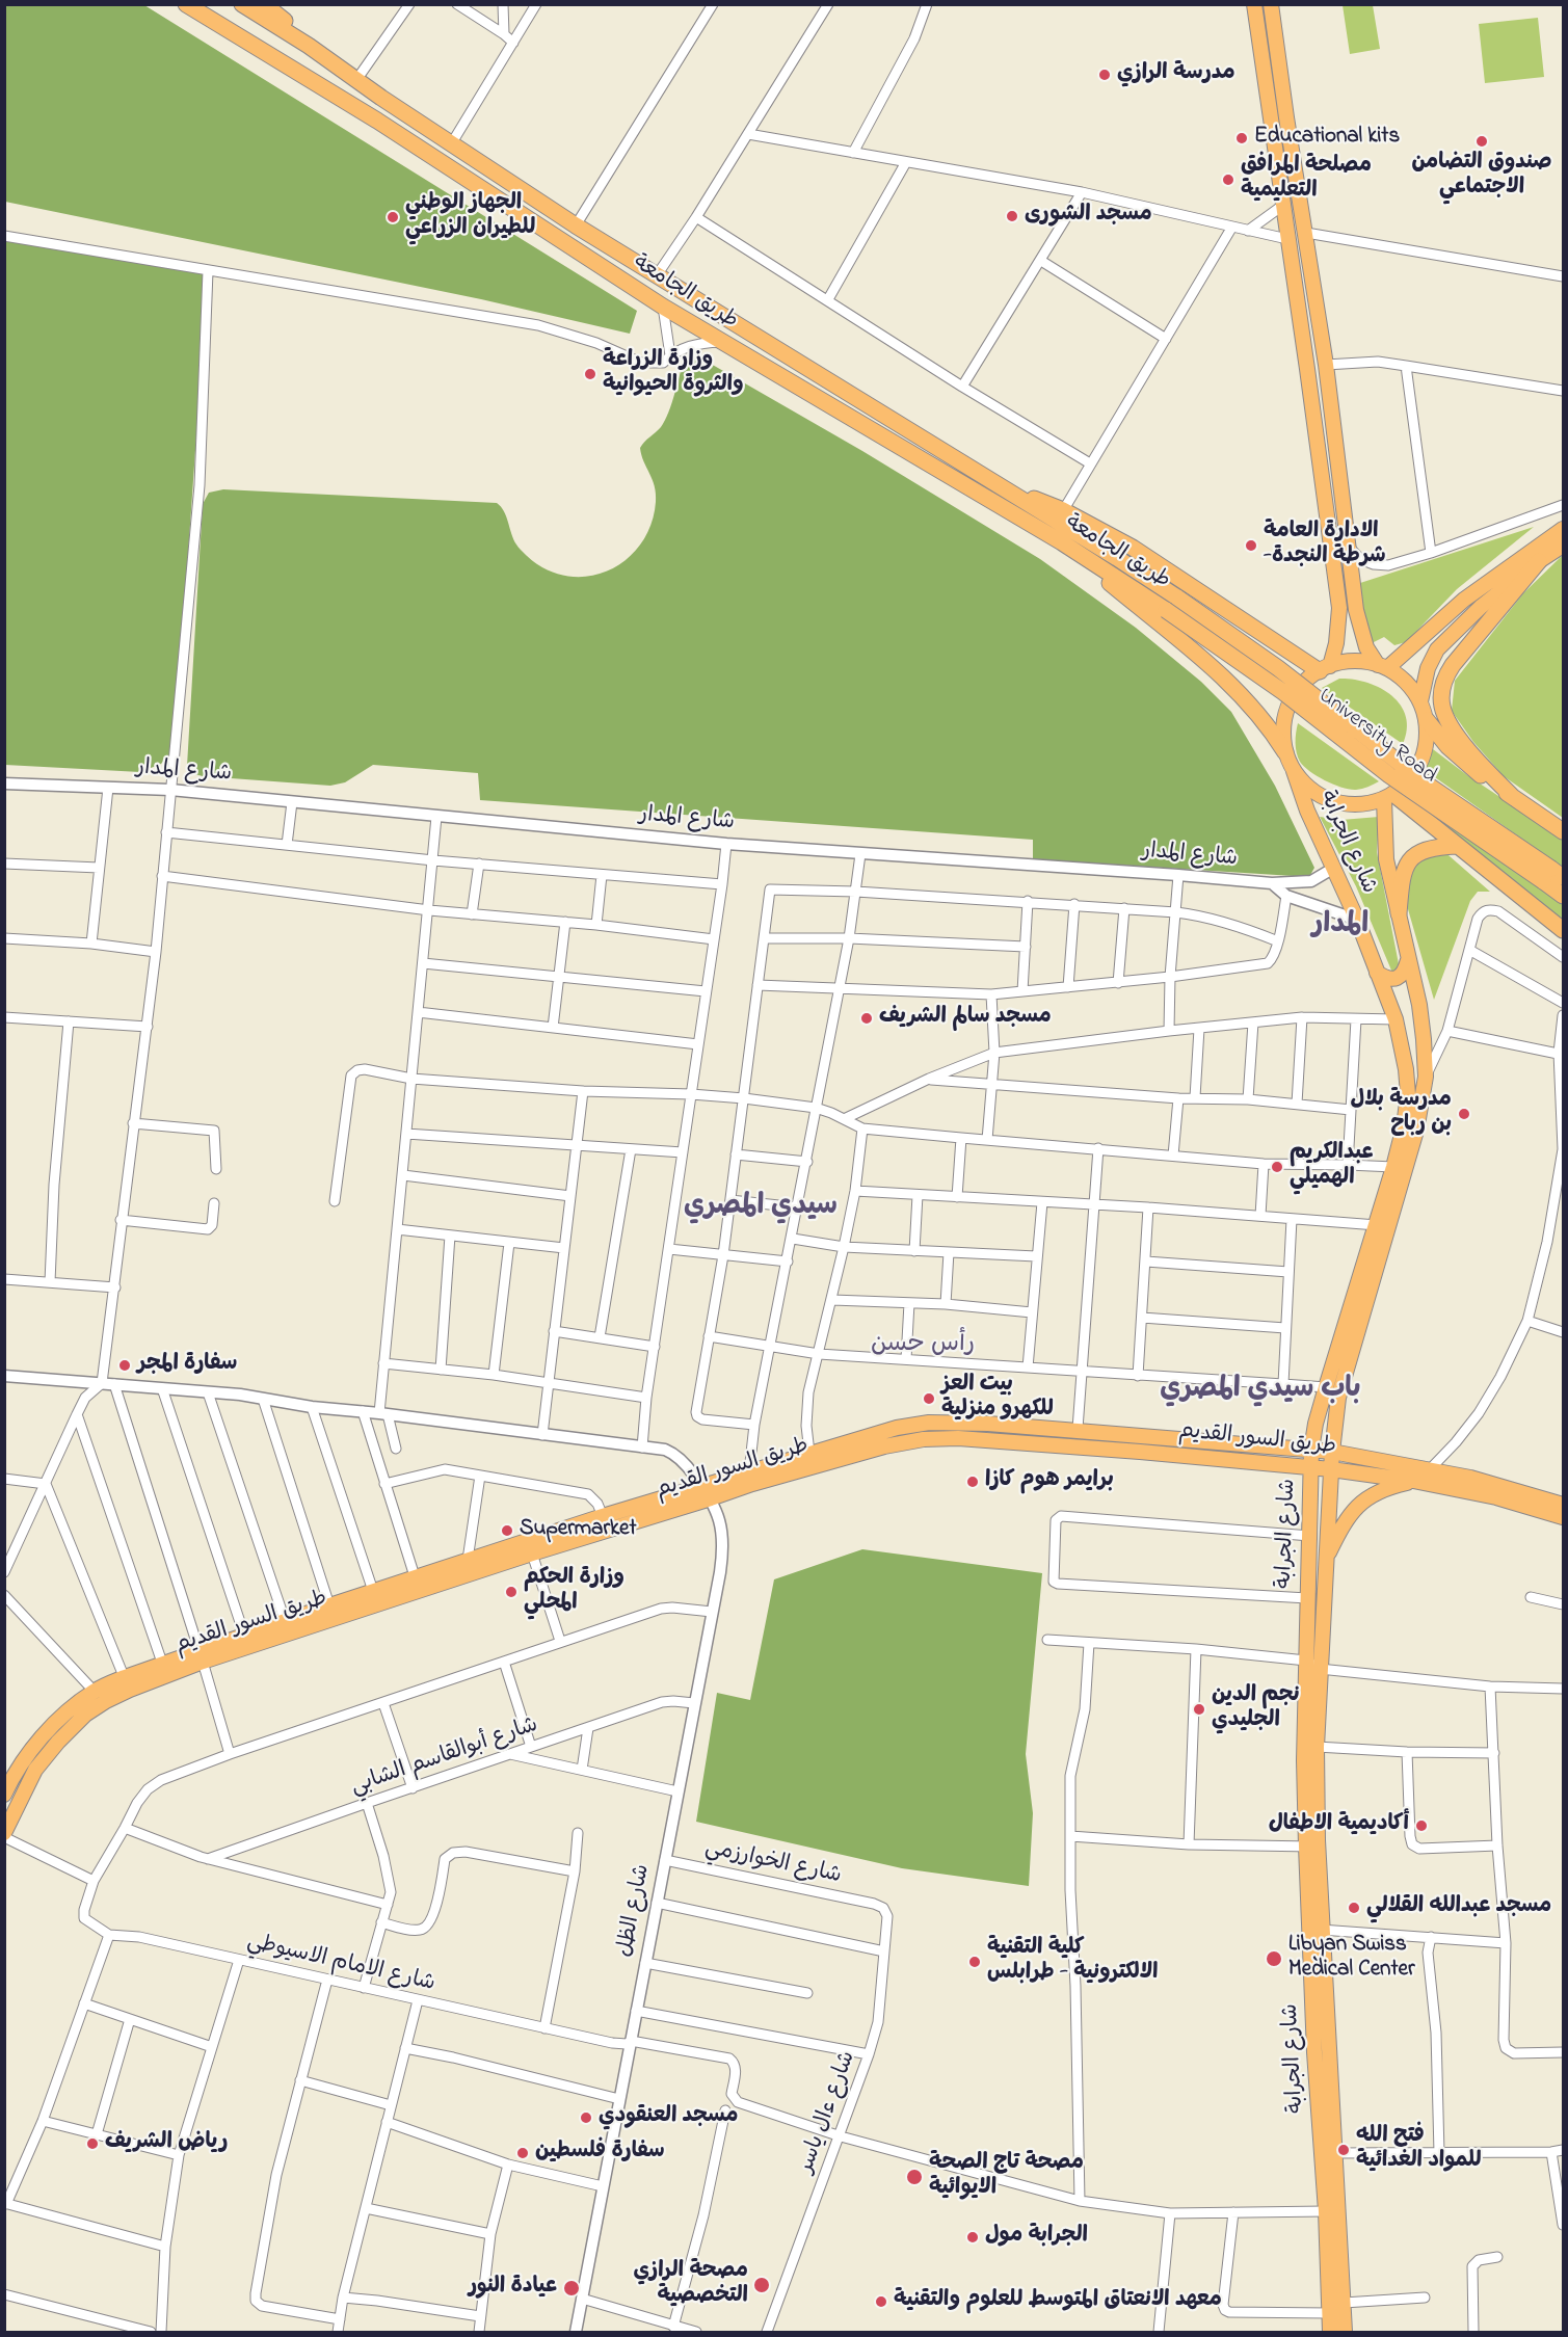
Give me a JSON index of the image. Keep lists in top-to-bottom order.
{
  "streets": {
    "highway": ["طريق الجامعة", "University Road"],
    "main road": ["شارع الجرابة", "طريق السور القديم"],
    "street": [
      "شارع المدار",
      "شارع أبوالقاسم الشابي",
      "شارع الخوارزمي",
      "شارع الظل",
      "شارع الامام الاسيوطي",
      "شارع ءال ياسر"
    ]
  },
  "crossings": [
    ["طريق الجامعة", "University Road"],
    ["شارع المدار", "شارع الجرابة"],
    ["شارع الجرابة", "طريق السور القديم"],
    ["طريق السور القديم", "شارع الظل"],
    ["شارع أبوالقاسم الشابي", "شارع الظل"],
    ["شارع الخوارزمي", "شارع الظل"],
    ["شارع الخوارزمي", "شارع ءال ياسر"],
    ["شارع الظل", "شارع الامام الاسيوطي"],
    ["شارع الامام الاسيوطي", "شارع ءال ياسر"]
  ],
  "districts": [
    "المدار",
    "سيدي المصري",
    "رأس حسن",
    "باب سيدي المصري"
  ],
  "places": [
    "مدرسة الرازي",
    "Educational kits",
    "صندوق التضامن الاجتماعي",
    "مصلحة المرافق التعليمية",
    "مسجد الشورى",
    "الجهاز الوطني للطيران الزراعي",
    "وزارة الزراعة والثروة الحيوانية",
    "الادارة العامة -شرطة النجدة",
    "مسجد سالم الشريف",
    "مدرسة بلال بن رباح",
    "عبدالكريم الهميلي",
    "سفارة المجر",
    "بيت العز للكهرو منزلية",
    "برايمر هوم كازا",
    "Supermarket",
    "وزارة الحكم المحلي",
    "نجم الدين الجليدي",
    "أكاديمية الاطفال",
    "مسجد عبدالله القلالي",
    "Libyan Swiss Medical Center",
    "كلية التقنية الالكترونية - طرابلس",
    "مسجد العنقودي",
    "رياض الشريف",
    "فتح الله للمواد الغدائية",
    "سفارة فلسطين",
    "مصحة تاج الصحة الايوائية",
    "الجرابة مول",
    "مصحة الرازي التخصصية",
    "عيادة النور",
    "معهد الانعتاق المتوسط للعلوم والتقنية"
  ]
}
